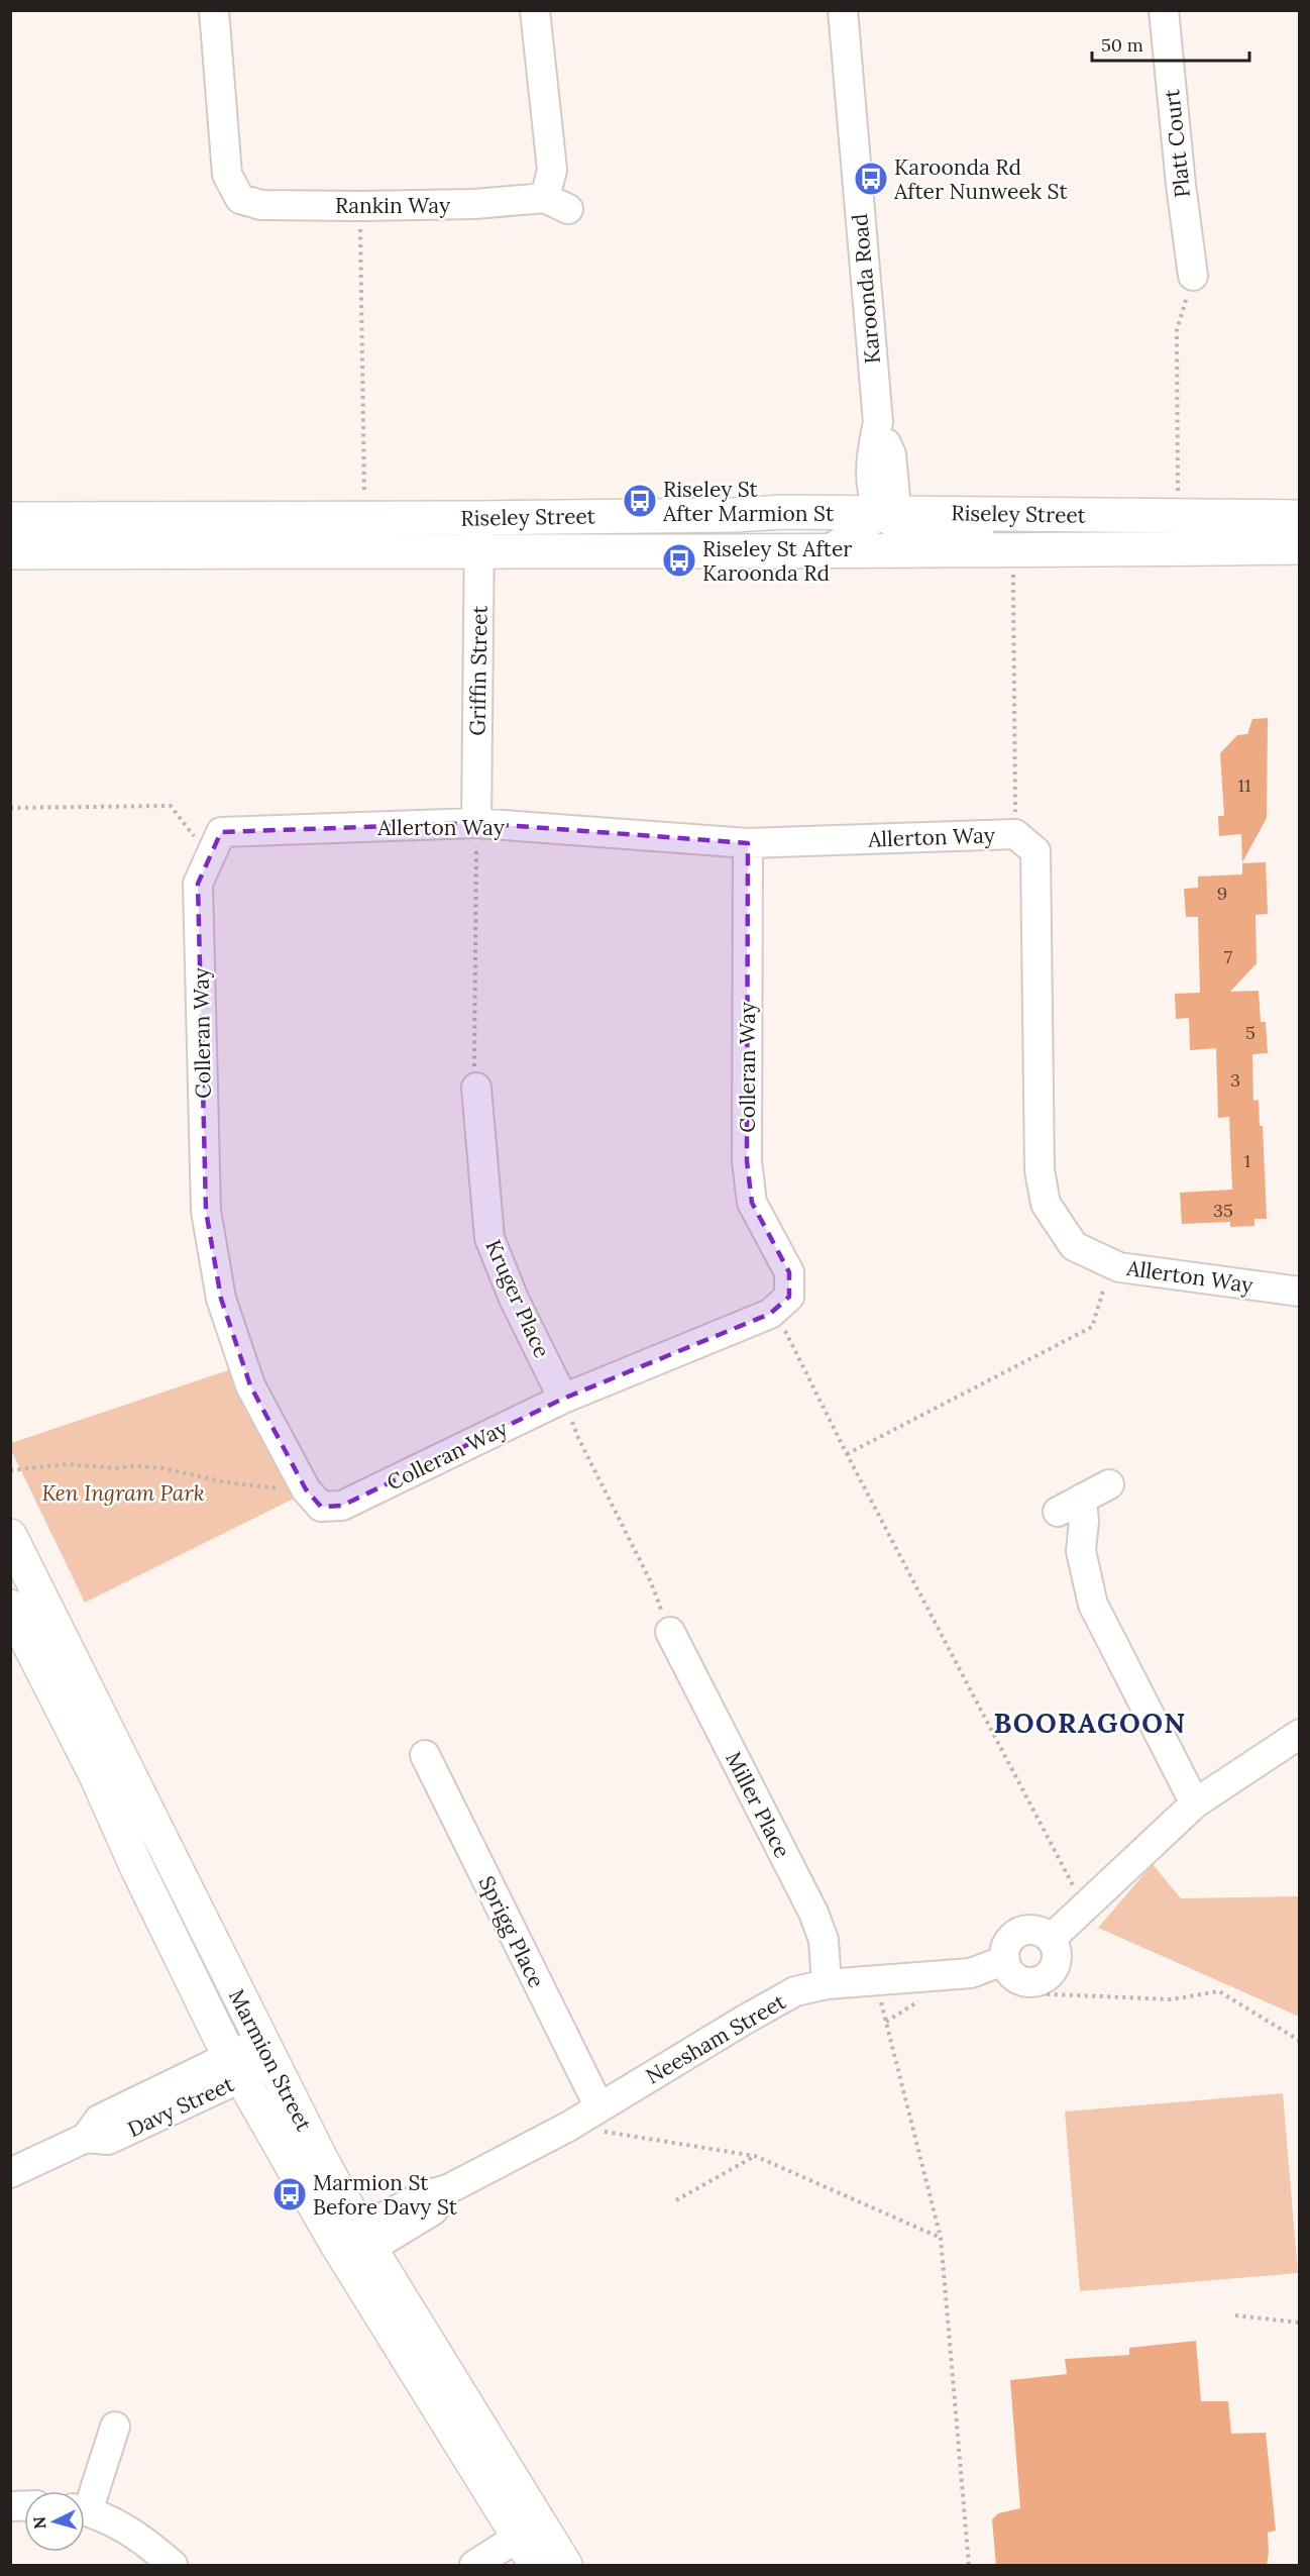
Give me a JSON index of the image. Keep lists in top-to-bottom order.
{
  "streets": {
    "main road": ["Riseley Street", "Marmion Street"],
    "street": [
      "Platt Court",
      "Rankin Way",
      "Karoonda Road",
      "Griffin Street",
      "Allerton Way",
      "Colleran Way",
      "Kruger Place",
      "Miller Place",
      "Sprigg Place",
      "Neesham Street",
      "Davy Street"
    ]
  },
  "crossings": [
    ["Karoonda Road", "Riseley Street"],
    ["Riseley Street", "Griffin Street"],
    ["Griffin Street", "Allerton Way"],
    ["Allerton Way", "Colleran Way"],
    ["Colleran Way", "Kruger Place"],
    ["Miller Place", "Neesham Street"],
    ["Sprigg Place", "Neesham Street"],
    ["Neesham Street", "Marmion Street"],
    ["Marmion Street", "Davy Street"]
  ],
  "districts": ["BOORAGOON"],
  "parks": ["Ken Ingram Park"],
  "places": {
    "bus stop": [
      "Karoonda Rd After Nunweek St",
      "Riseley St After Marmion St",
      "Riseley St After Karoonda Rd",
      "Marmion St Before Davy St"
    ]
  },
  "house_numbers": [
    "11",
    "9",
    "7",
    "5",
    "3",
    "1",
    "35"
  ],
  "scale_bar": "50 m",
  "north": "left"
}
